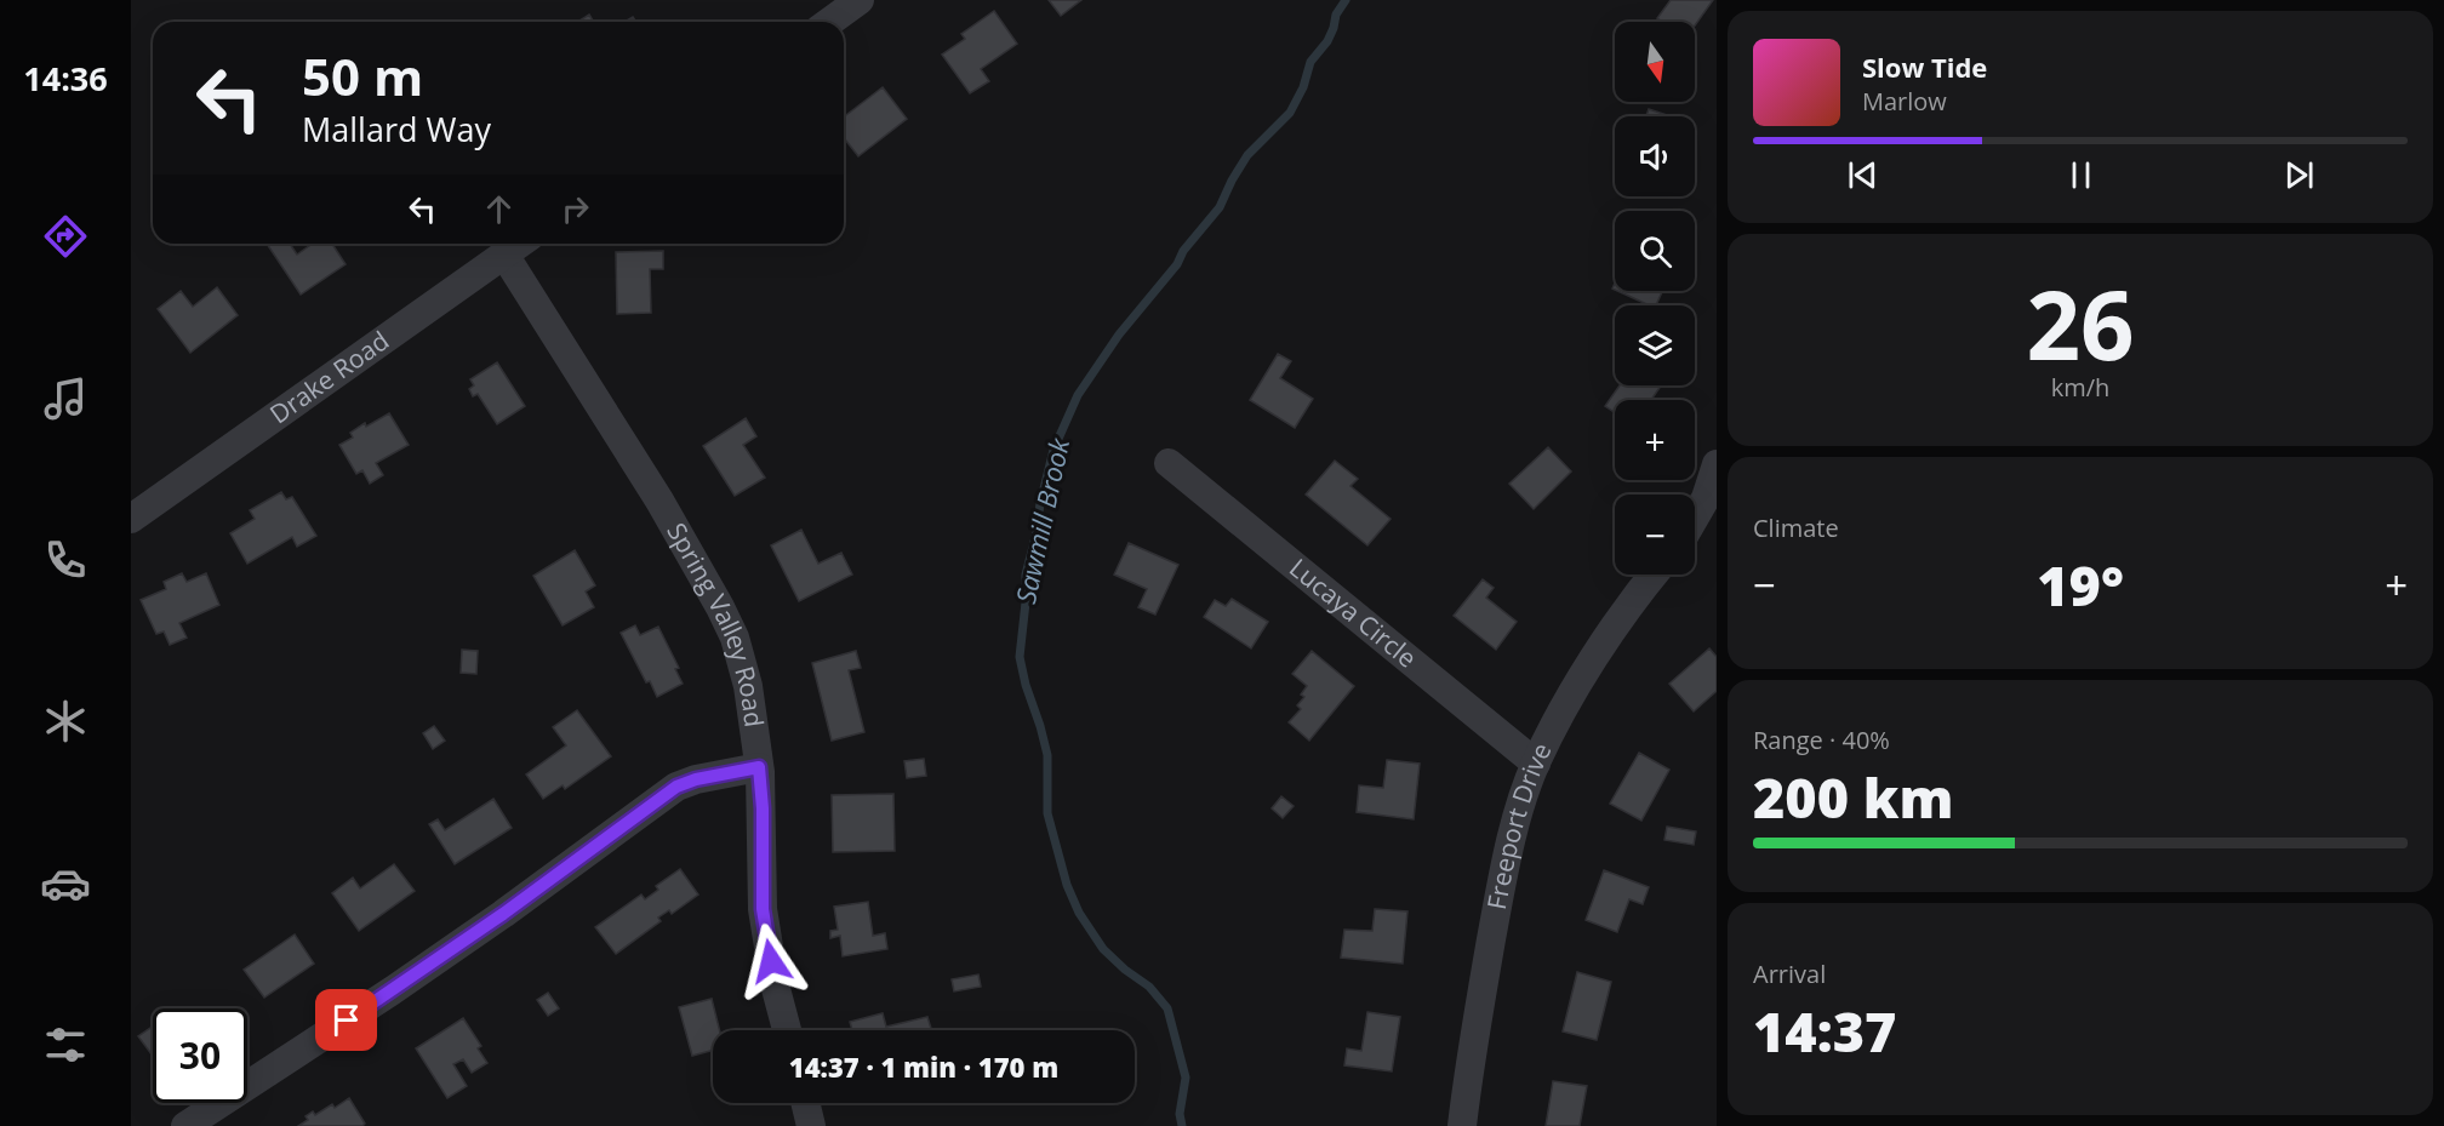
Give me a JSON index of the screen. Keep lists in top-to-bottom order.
{
  "streets": {
    "street": [
      "Drake Road",
      "Lucaya Circle",
      "Spring Valley Road",
      "Freeport Drive"
    ]
  },
  "crossings": [
    ["Drake Road", "Spring Valley Road"],
    ["Lucaya Circle", "Freeport Drive"]
  ],
  "water": ["Sawmill Brook"],
  "north": "bottom",
  "page": {
    "tabs": "14:36",
    "map_buttons": ["+", "−"],
    "turn": ["50 m", "Mallard Way"],
    "song": ["Slow Tide", "Marlow"],
    "tile": [
      ["26", "km/h"],
      "Climate",
      ["Range · 40%", "200 km"],
      ["Arrival", "14:37"]
    ],
    "heat": ["−", "19°", "+"],
    "limit": "30",
    "trip": "14:37 · 1 min · 170 m"
  }
}
